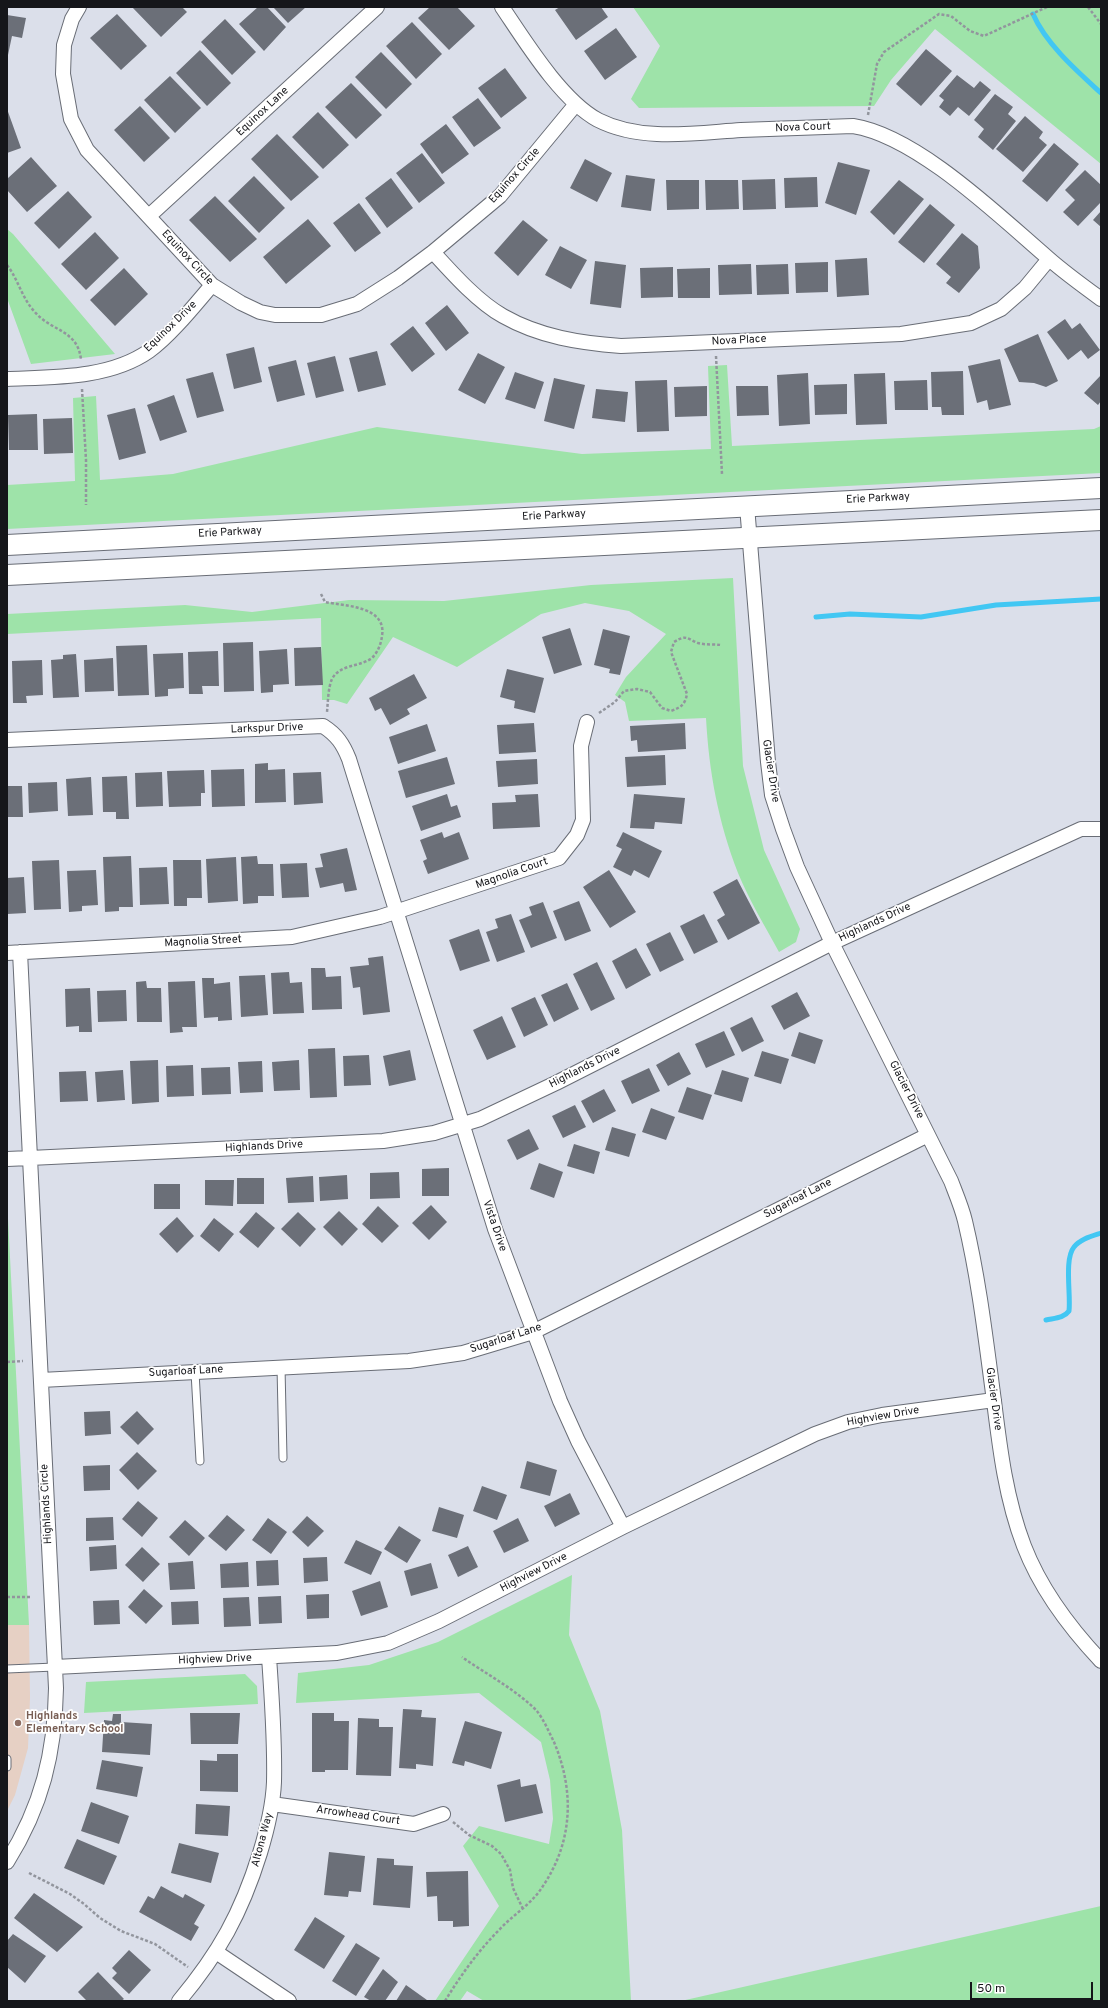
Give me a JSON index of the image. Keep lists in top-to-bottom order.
{
  "streets": {
    "main road": ["Erie Parkway"],
    "street": [
      "Equinox Lane",
      "Nova Court",
      "Equinox Circle",
      "Equinox Drive",
      "Nova Place",
      "Larkspur Drive",
      "Glacier Drive",
      "Magnolia Court",
      "Highlands Drive",
      "Magnolia Street",
      "Sugarloaf Lane",
      "Vista Drive",
      "Highview Drive",
      "Highlands Circle",
      "Arrowhead Court",
      "Altona Way"
    ]
  },
  "crossings": [
    ["Equinox Lane", "Equinox Circle"],
    ["Nova Court", "Equinox Circle"],
    ["Nova Court", "Nova Place"],
    ["Equinox Circle", "Equinox Drive"],
    ["Equinox Circle", "Nova Place"],
    ["Erie Parkway", "Glacier Drive"],
    ["Larkspur Drive", "Magnolia Court"],
    ["Larkspur Drive", "Magnolia Street"],
    ["Larkspur Drive", "Vista Drive"],
    ["Glacier Drive", "Highlands Drive"],
    ["Glacier Drive", "Sugarloaf Lane"],
    ["Glacier Drive", "Highview Drive"],
    ["Magnolia Court", "Magnolia Street"],
    ["Magnolia Court", "Vista Drive"],
    ["Highlands Drive", "Vista Drive"],
    ["Highlands Drive", "Highlands Circle"],
    ["Magnolia Street", "Vista Drive"],
    ["Magnolia Street", "Highlands Circle"],
    ["Sugarloaf Lane", "Vista Drive"],
    ["Sugarloaf Lane", "Highlands Circle"],
    ["Vista Drive", "Highview Drive"],
    ["Highview Drive", "Highlands Circle"],
    ["Highview Drive", "Altona Way"],
    ["Arrowhead Court", "Altona Way"]
  ],
  "places": ["Highlands Elementary School"],
  "scale_bar": "50 m"
}
